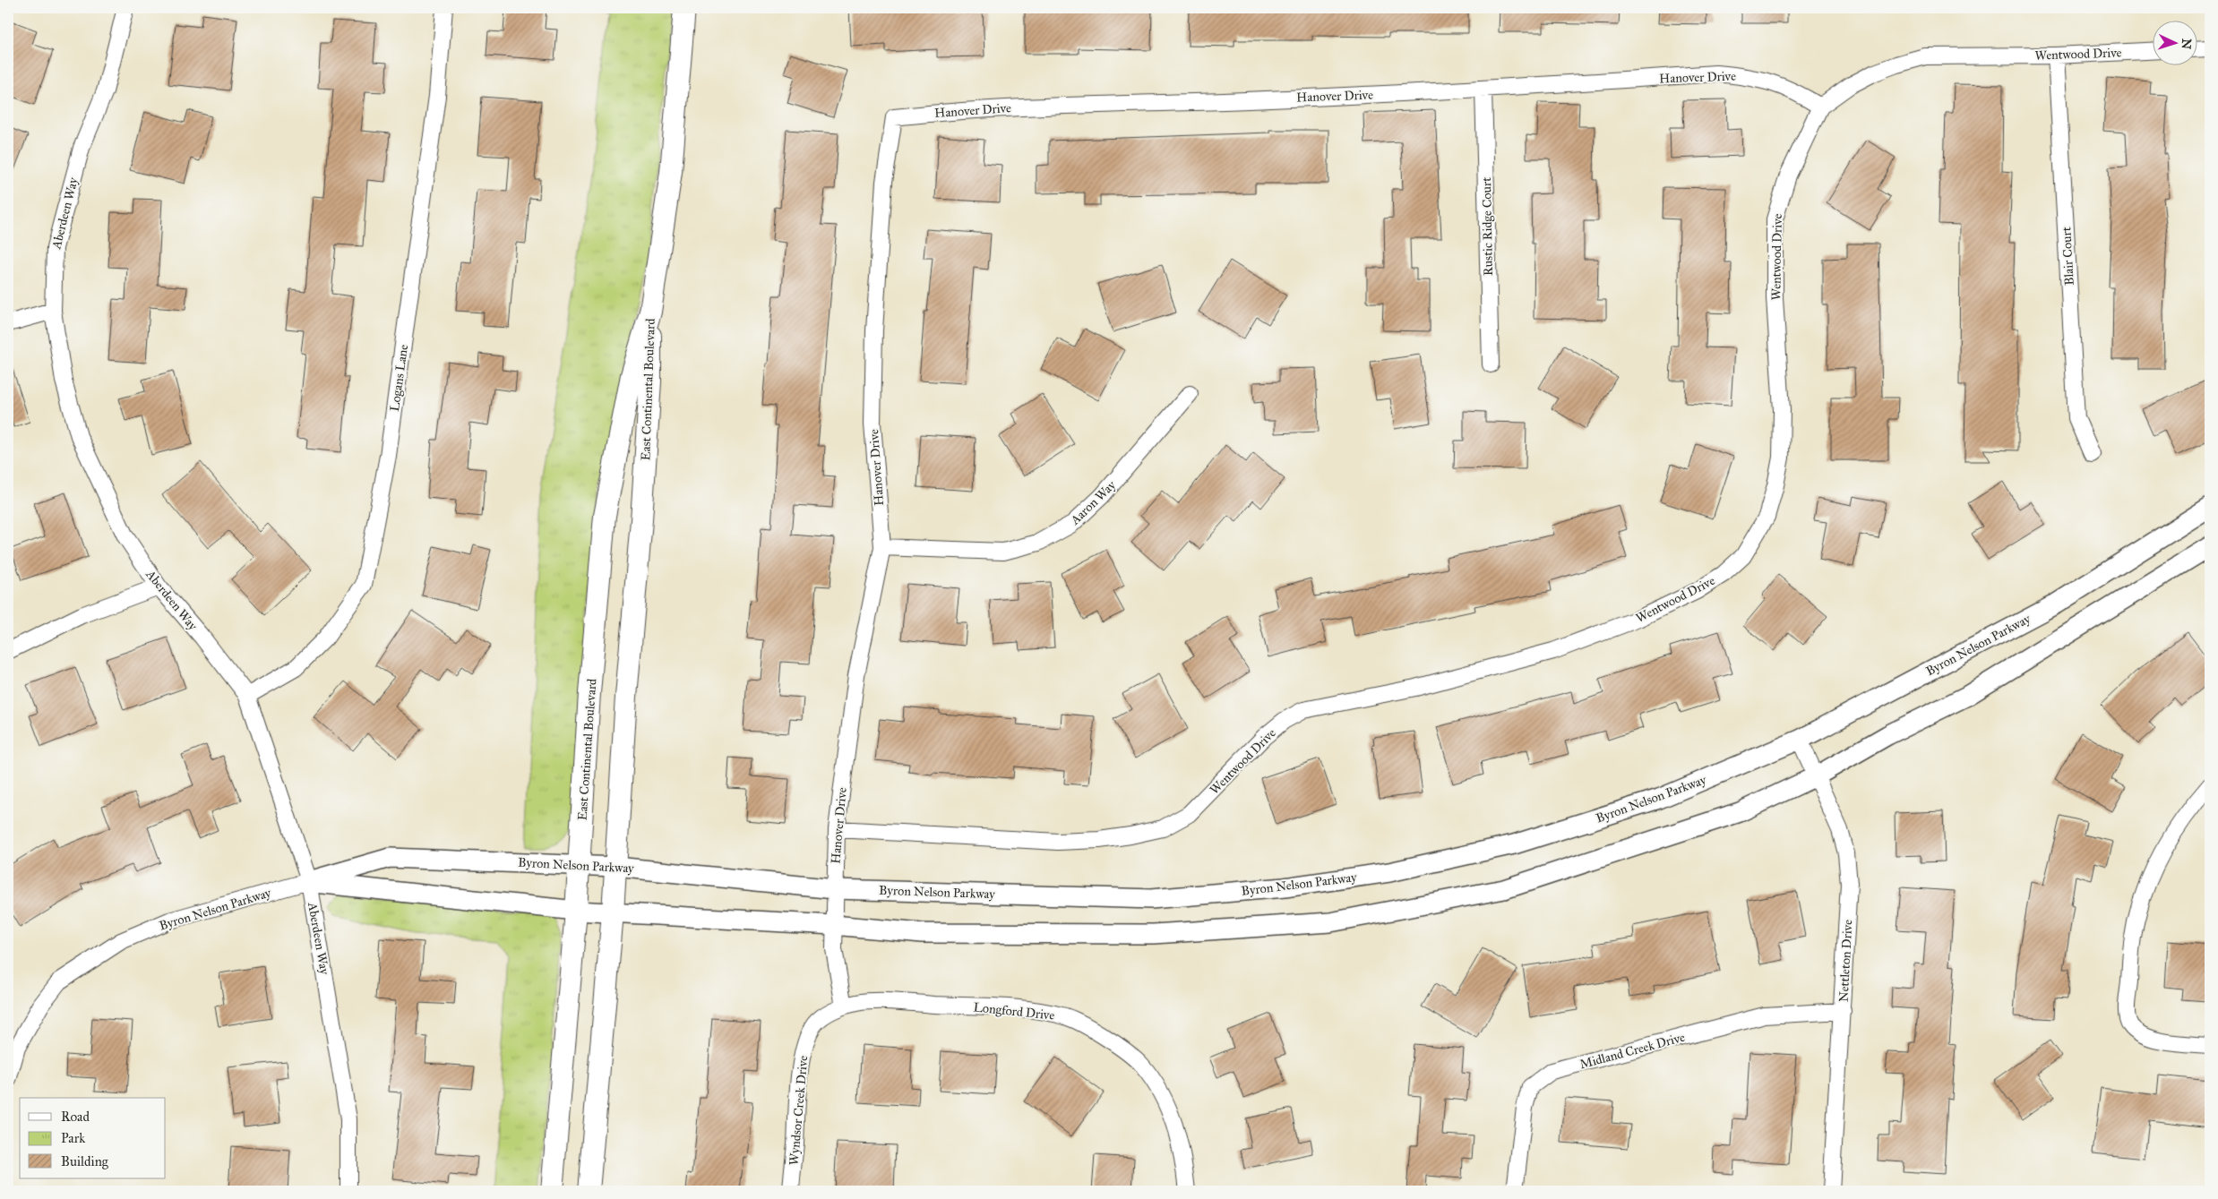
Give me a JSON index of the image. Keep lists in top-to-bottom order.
{
  "streets": {
    "main road": ["East Continental Boulevard"],
    "street": [
      "Wentwood Drive",
      "Hanover Drive",
      "Aberdeen Way",
      "Rustic Ridge Court",
      "Blair Court",
      "Logans Lane",
      "Aaron Way",
      "Byron Nelson Parkway",
      "Nettleton Drive",
      "Longford Drive",
      "Midland Creek Drive",
      "Wyndsor Creek Drive"
    ]
  },
  "crossings": [
    ["Wentwood Drive", "Hanover Drive"],
    ["Wentwood Drive", "Blair Court"],
    ["Hanover Drive", "Rustic Ridge Court"],
    ["Hanover Drive", "Aaron Way"],
    ["Hanover Drive", "Byron Nelson Parkway"],
    ["Aberdeen Way", "Logans Lane"],
    ["Aberdeen Way", "Byron Nelson Parkway"],
    ["East Continental Boulevard", "Byron Nelson Parkway"],
    ["Byron Nelson Parkway", "Nettleton Drive"],
    ["Nettleton Drive", "Midland Creek Drive"],
    ["Longford Drive", "Wyndsor Creek Drive"]
  ],
  "legend": ["Road", "Park", "Building"],
  "north": "right"
}
